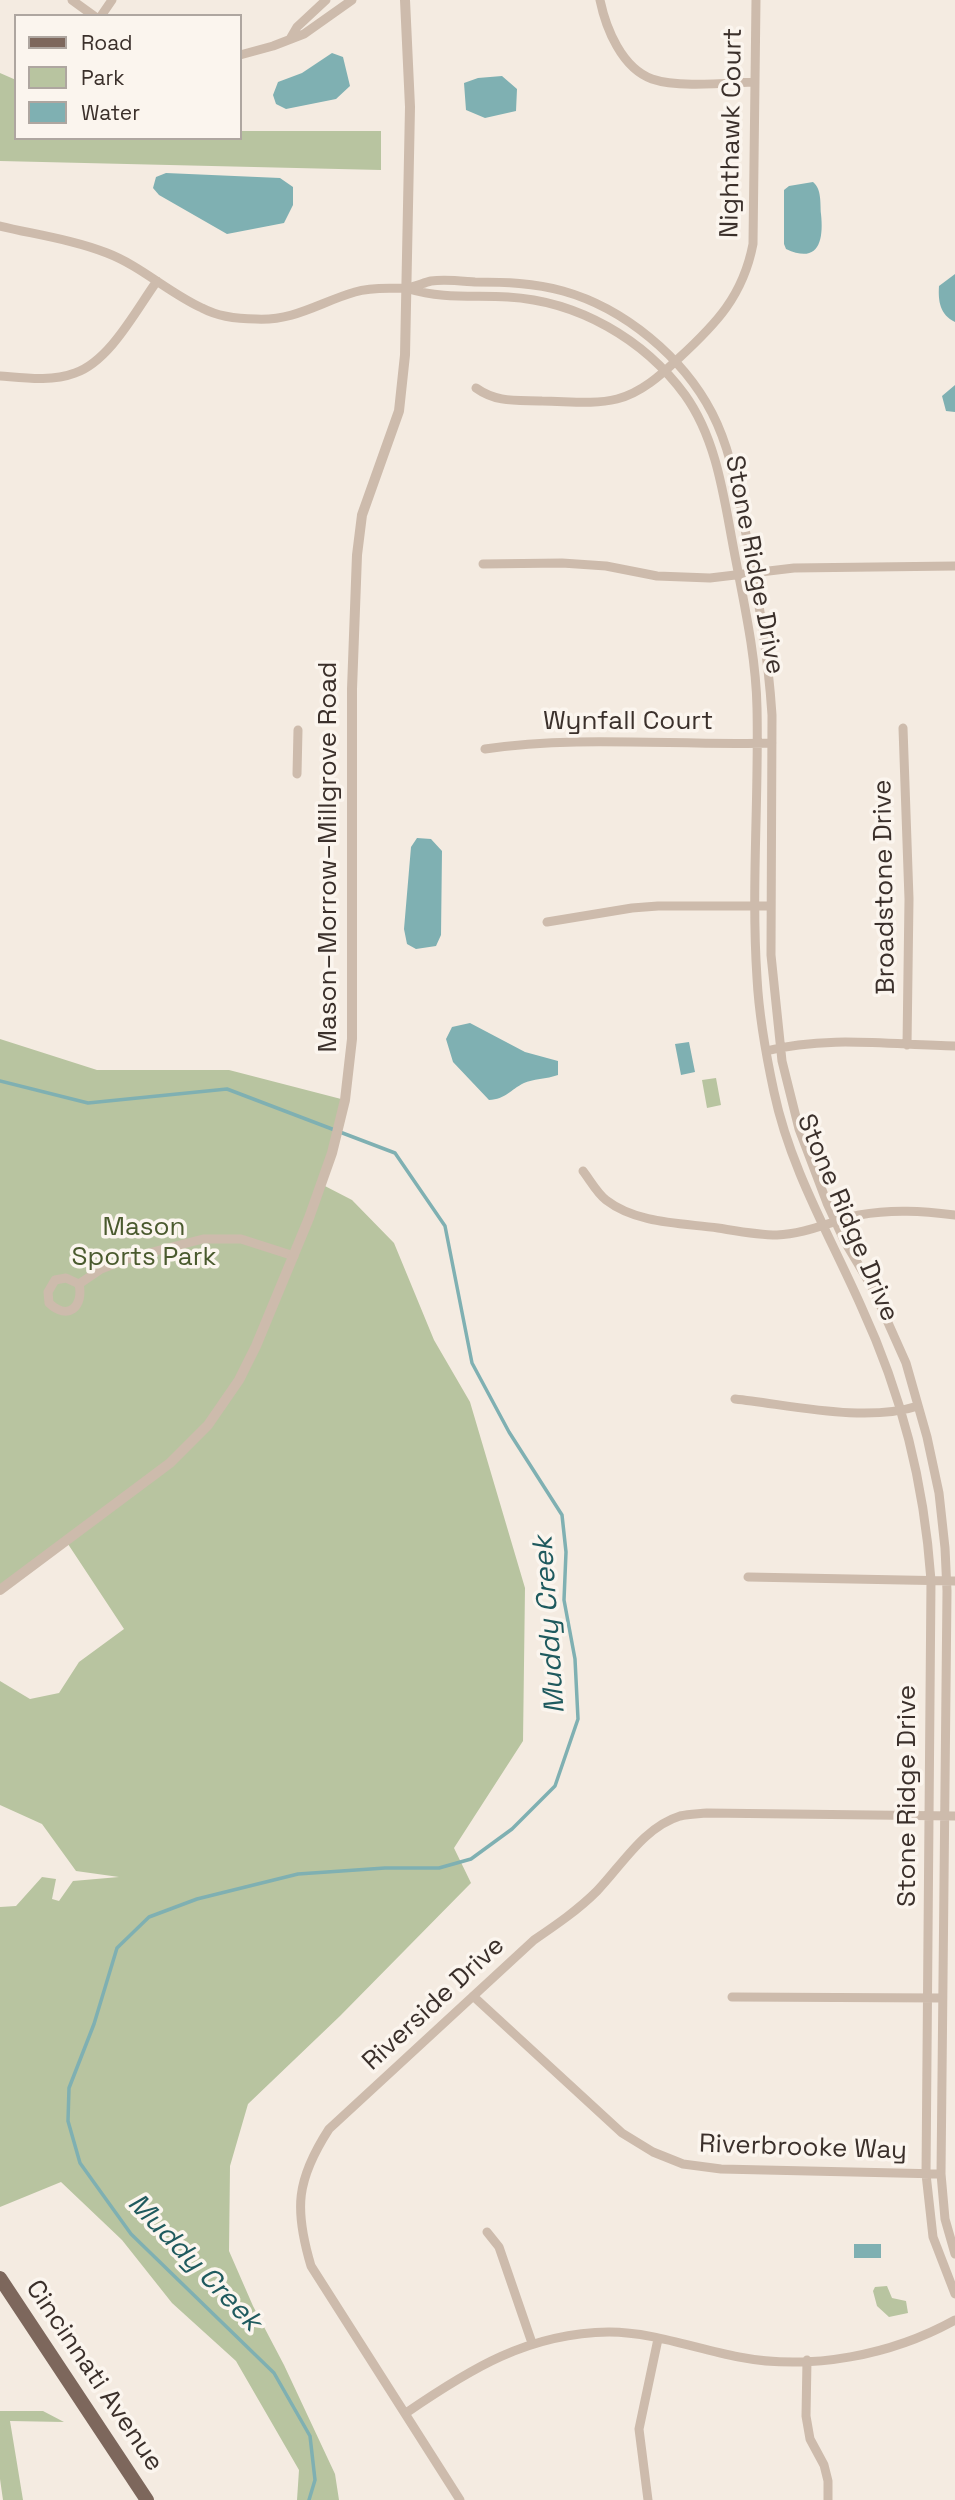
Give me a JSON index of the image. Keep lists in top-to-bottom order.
{
  "streets": {
    "main road": ["Cincinnati Avenue"],
    "street": [
      "Nighthawk Court",
      "Stone Ridge Drive",
      "Wynfall Court",
      "Mason–Morrow–Millgrove Road",
      "Broadstone Drive",
      "Riverside Drive",
      "Riverbrooke Way"
    ]
  },
  "crossings": [
    ["Nighthawk Court", "Stone Ridge Drive"],
    ["Stone Ridge Drive", "Wynfall Court"],
    ["Stone Ridge Drive", "Mason–Morrow–Millgrove Road"],
    ["Stone Ridge Drive", "Riverside Drive"],
    ["Stone Ridge Drive", "Riverbrooke Way"],
    ["Riverside Drive", "Riverbrooke Way"]
  ],
  "water": ["Muddy Creek"],
  "parks": ["Mason Sports Park"],
  "legend": ["Road", "Park", "Water"]
}
